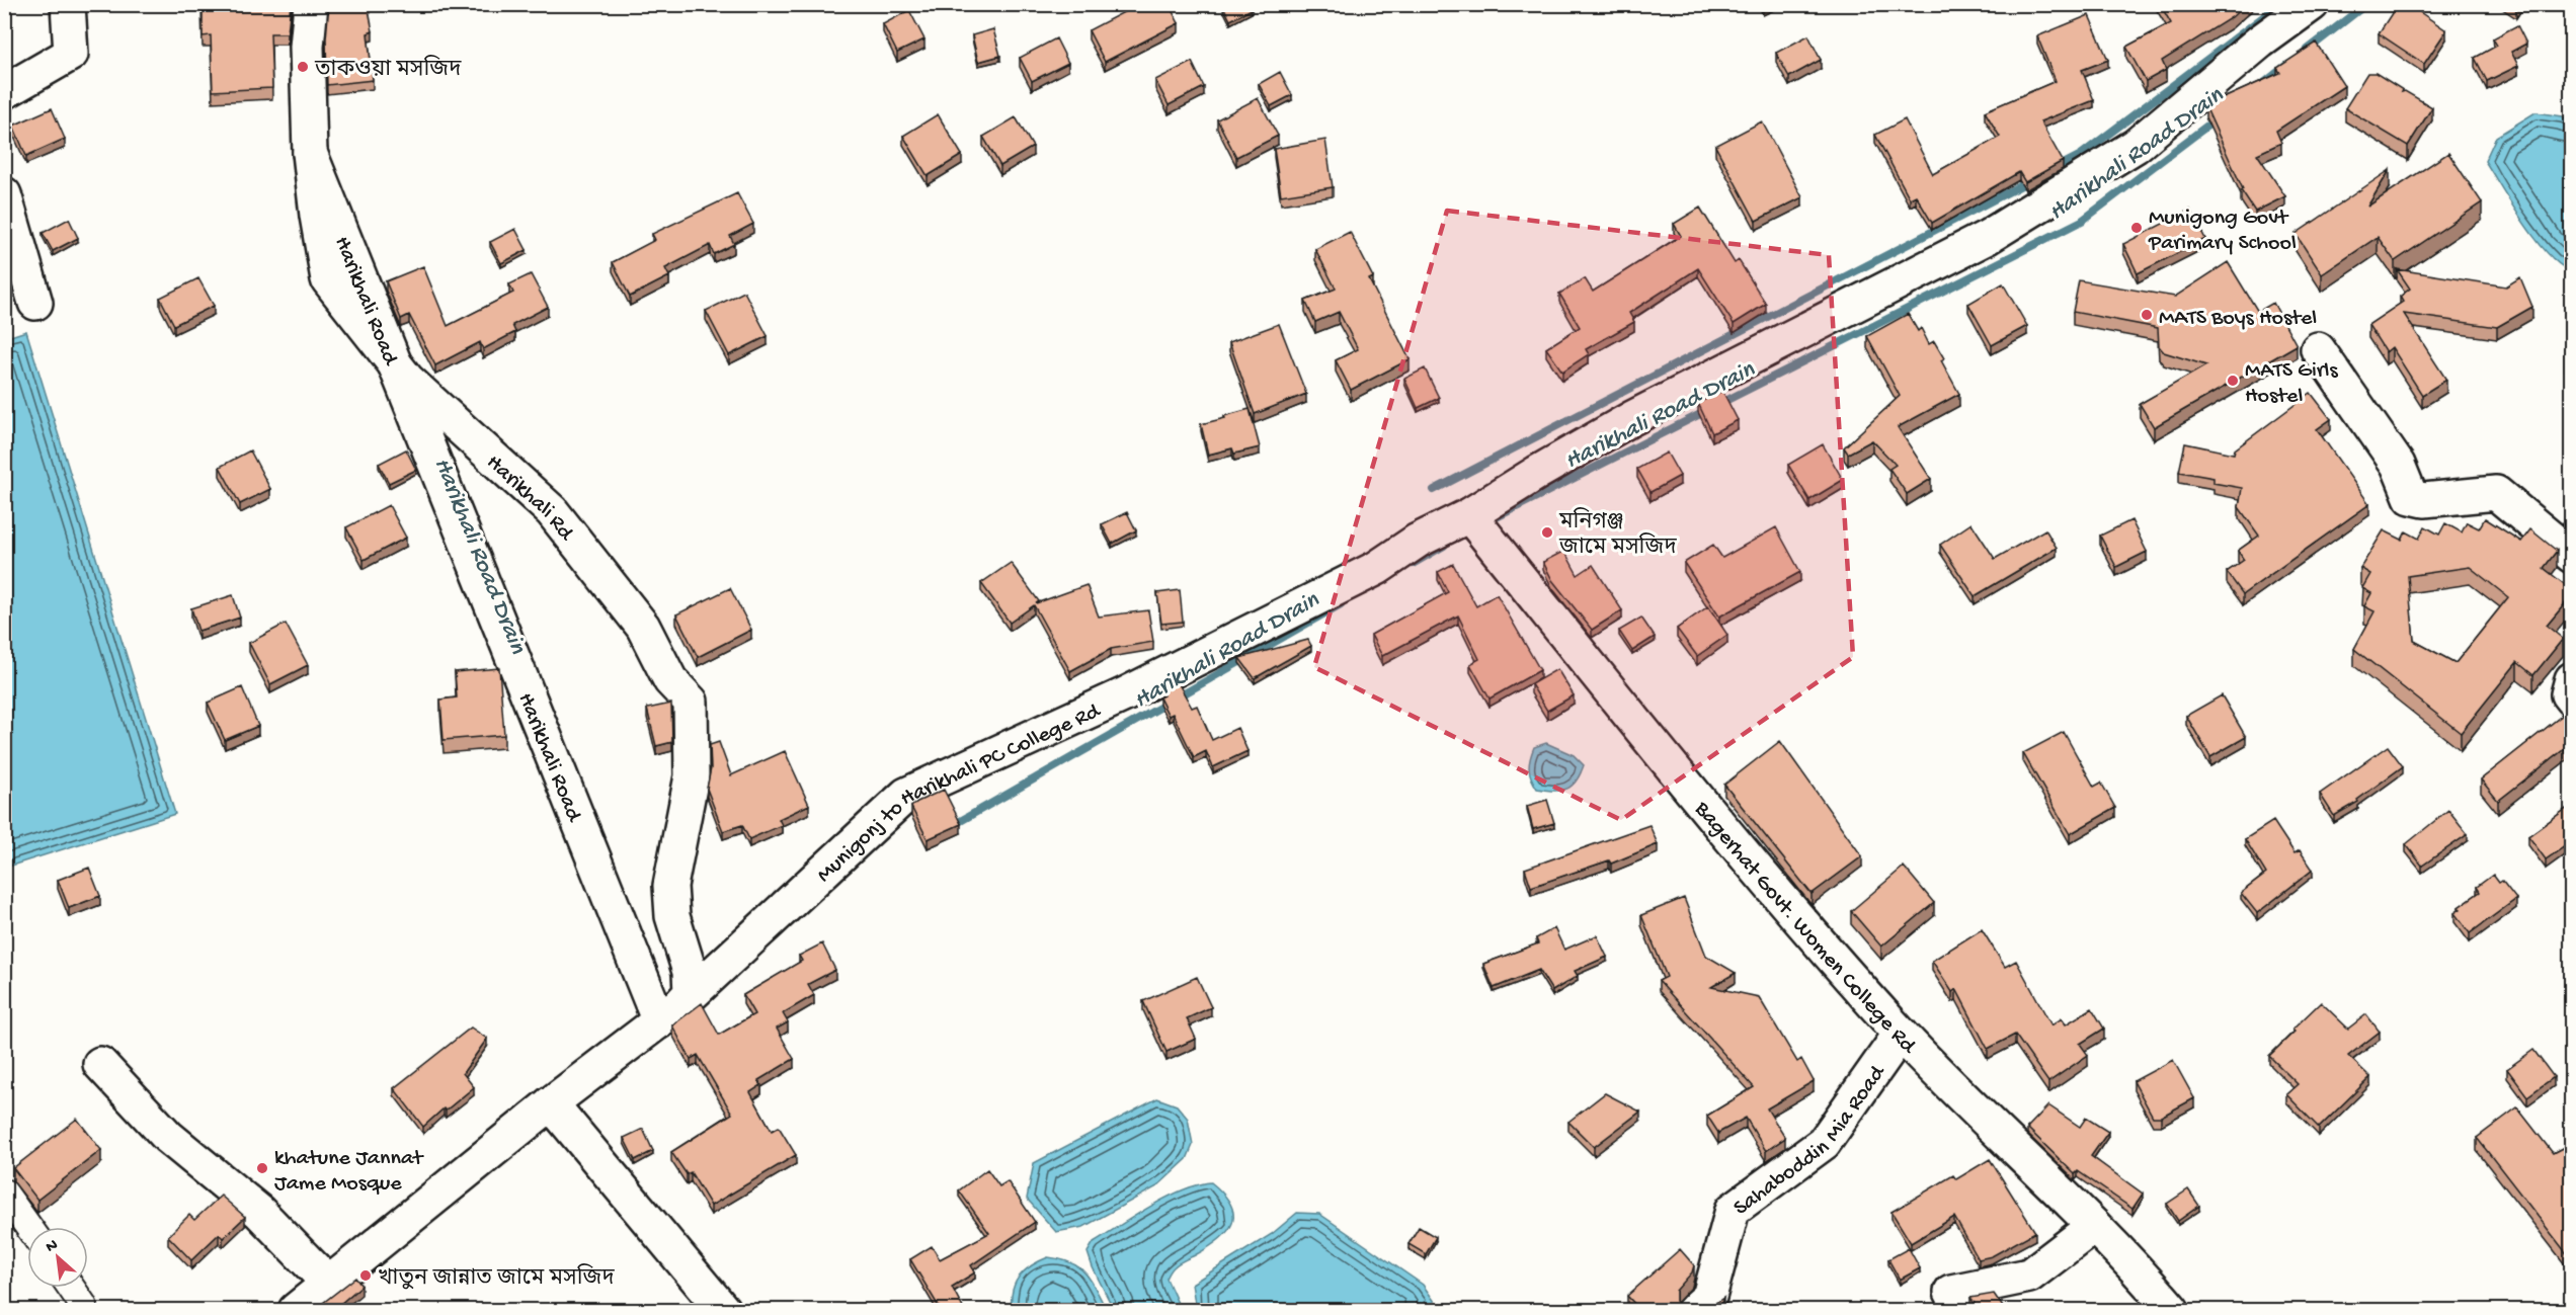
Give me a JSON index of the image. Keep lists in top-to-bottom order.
{
  "streets": {
    "street": [
      "Harikhali Road",
      "Harikhali Rd",
      "Munigonj to Harikhali PC College Rd",
      "Bagerhat Govt. Women College Rd",
      "Sahaboddin Mia Road"
    ]
  },
  "crossings": [
    ["Harikhali Road", "Harikhali Rd"],
    ["Harikhali Road", "Munigonj to Harikhali PC College Rd"],
    ["Harikhali Rd", "Munigonj to Harikhali PC College Rd"],
    ["Munigonj to Harikhali PC College Rd", "Bagerhat Govt. Women College Rd"],
    ["Bagerhat Govt. Women College Rd", "Sahaboddin Mia Road"]
  ],
  "water": ["Harikhali Road Drain"],
  "places": [
    "তাকওয়া মসজিদ",
    "Munigong Govt Parimary School",
    "MATS Boys Hostel",
    "MATS Girls Hostel",
    "মনিগঞ্জ জামে মসজিদ",
    "khatune Jannat Jame Mosque",
    "খাতুন জান্নাত জামে মসজিদ"
  ],
  "north": "top left"
}
